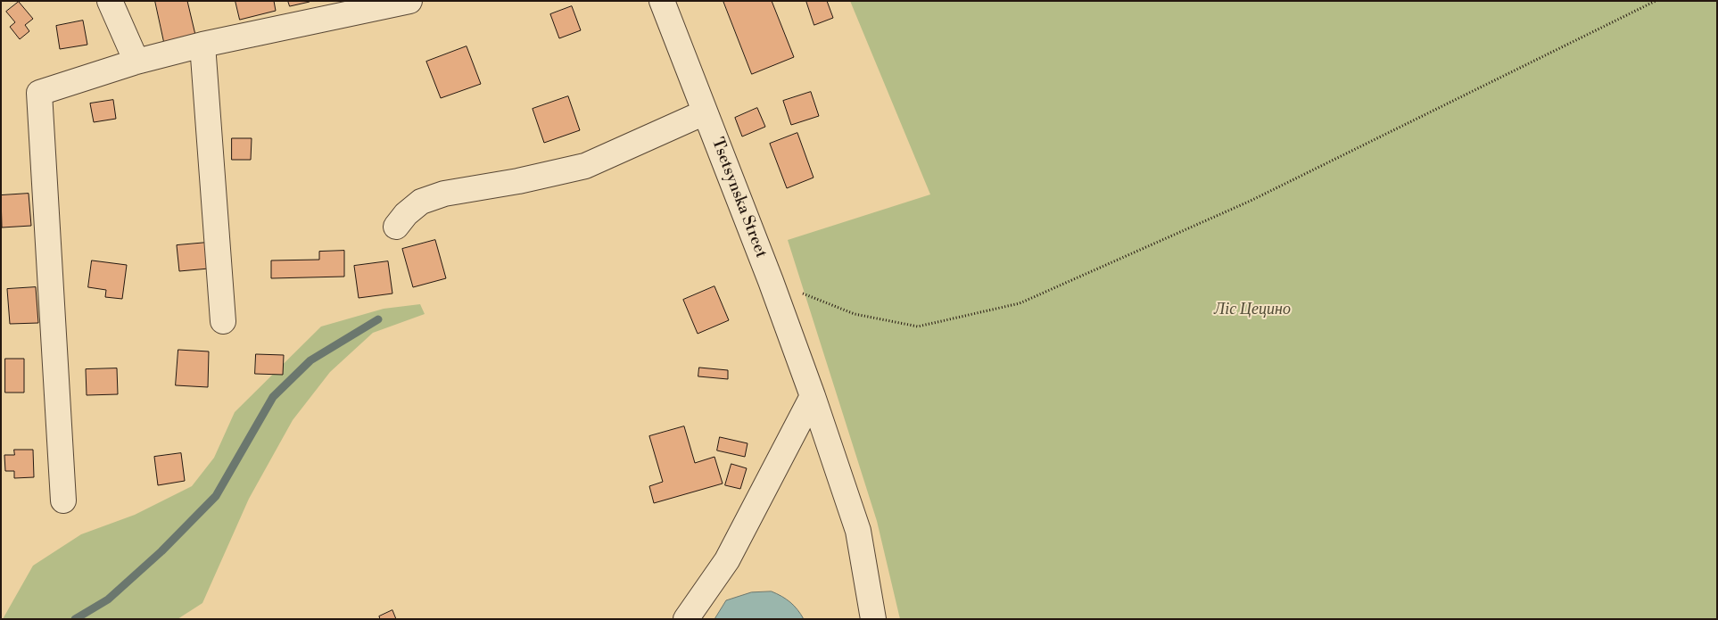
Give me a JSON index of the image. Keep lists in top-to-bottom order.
{
  "streets": {
    "street": ["Tsetsynska Street"]
  },
  "parks": ["Ліс Цецино"]
}
